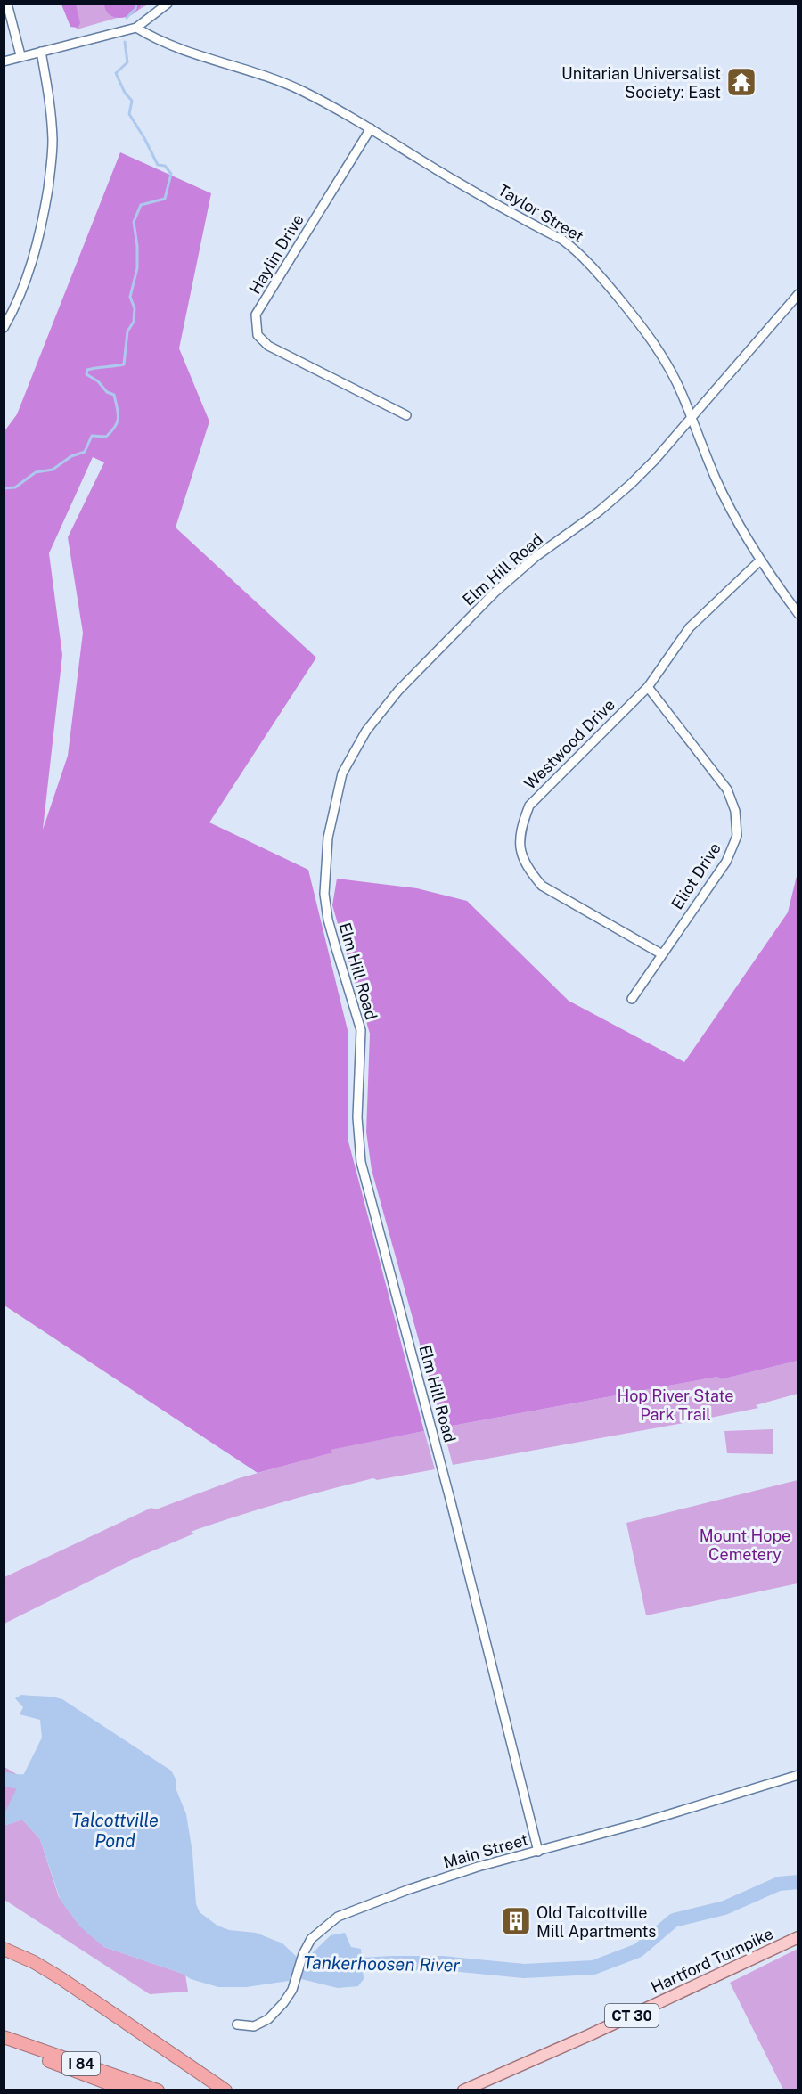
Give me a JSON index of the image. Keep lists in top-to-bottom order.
{
  "streets": {
    "highway": ["I 84"],
    "main road": ["Hartford Turnpike", "CT 30"],
    "street": [
      "Taylor Street",
      "Haylin Drive",
      "Elm Hill Road",
      "Westwood Drive",
      "Eliot Drive",
      "Main Street"
    ]
  },
  "crossings": [
    ["Taylor Street", "Haylin Drive"],
    ["Taylor Street", "Elm Hill Road"],
    ["Taylor Street", "Westwood Drive"],
    ["Elm Hill Road", "Main Street"],
    ["Westwood Drive", "Eliot Drive"]
  ],
  "water": ["Talcottville Pond", "Tankerhoosen River"],
  "parks": ["Hop River State Park Trail", "Mount Hope Cemetery"],
  "places": {
    "temple": ["Unitarian Universalist Society: East"],
    "building": ["Old Talcottville Mill Apartments"]
  }
}
